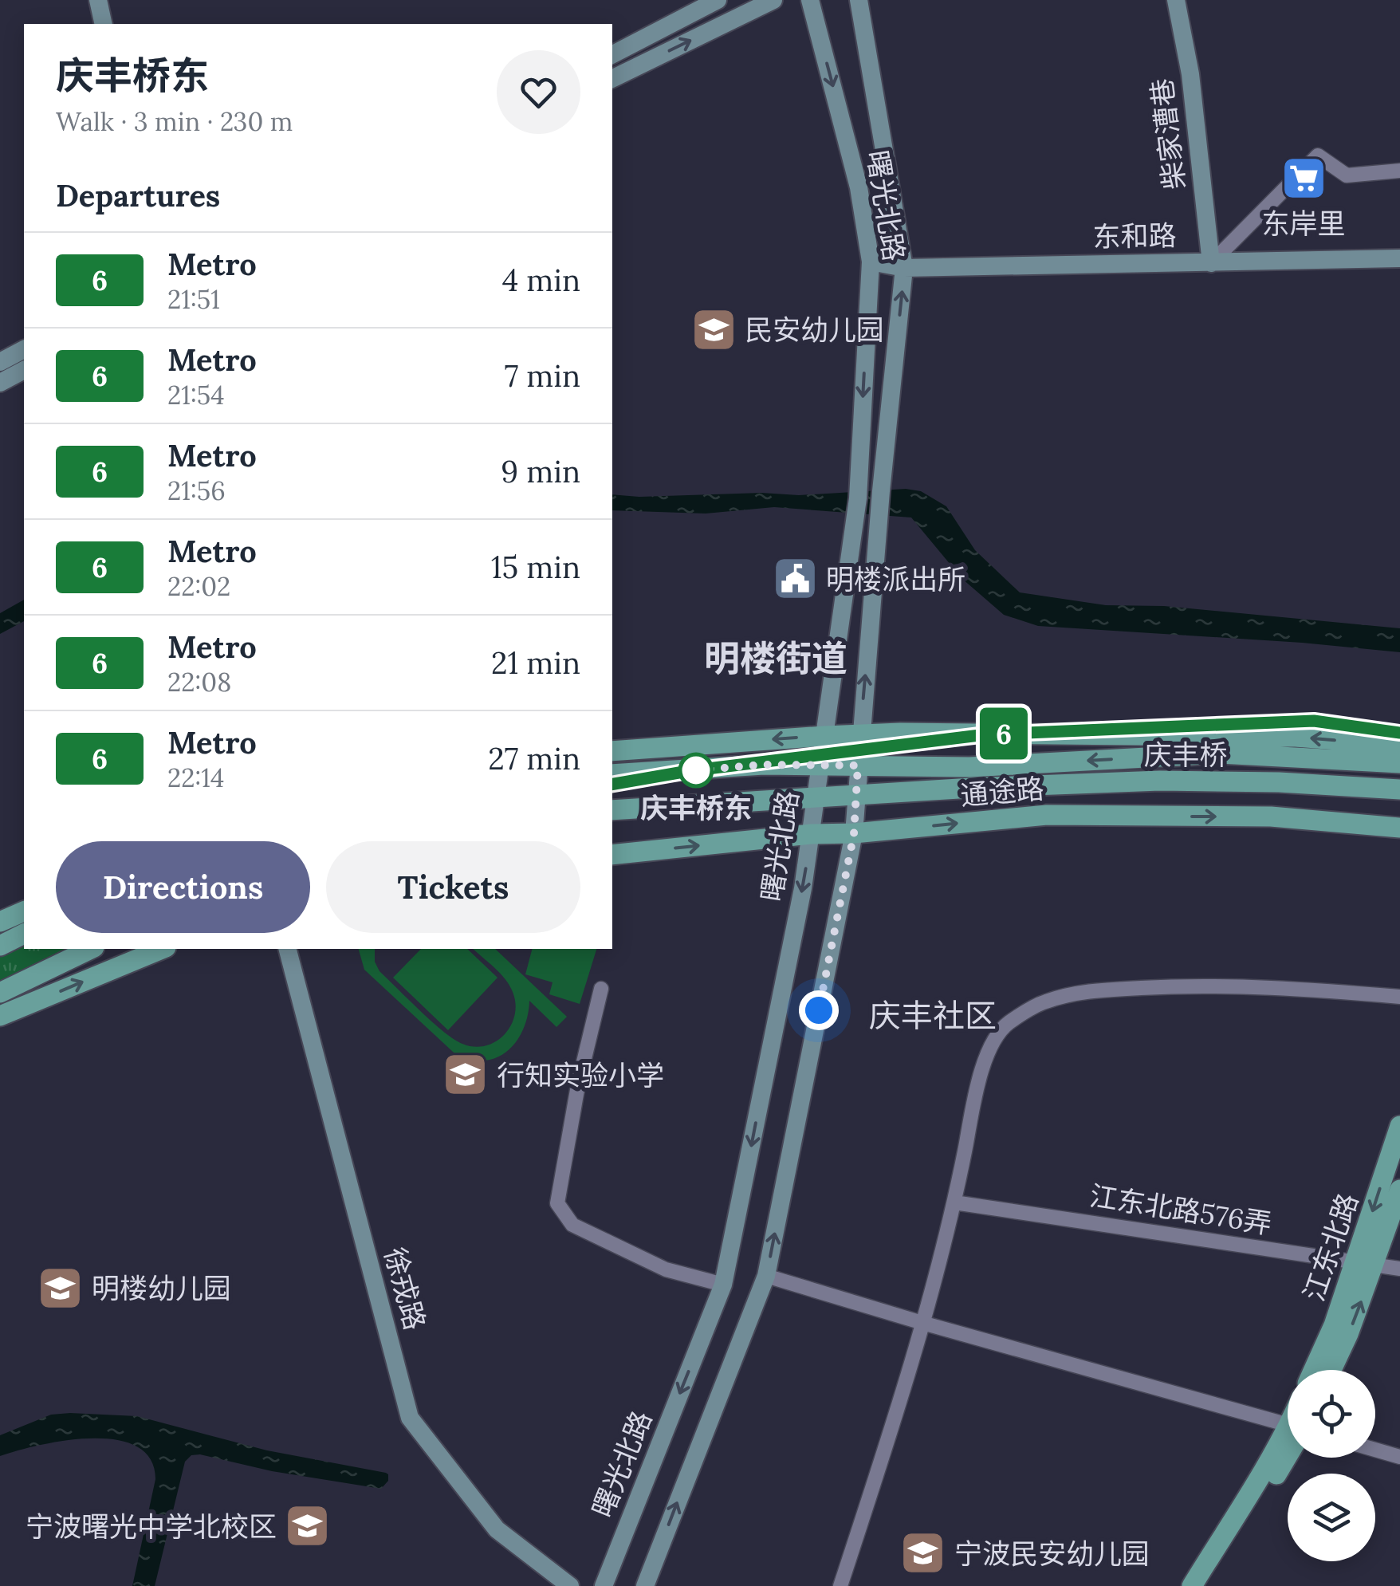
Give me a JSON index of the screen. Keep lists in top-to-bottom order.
{
  "streets": {
    "main road": [
      "柴家漕巷",
      "曙光北路",
      "东和路",
      "庆丰桥",
      "通途路",
      "江东北路",
      "徐戎路"
    ],
    "street": ["江东北路576弄"]
  },
  "crossings": [
    ["柴家漕巷", "东和路"],
    ["曙光北路", "东和路"],
    ["曙光北路", "通途路"],
    ["庆丰桥", "通途路"],
    ["江东北路576弄", "江东北路"]
  ],
  "districts": ["明楼街道", "庆丰社区"],
  "places": {
    "supermarket": ["东岸里"],
    "school or university": [
      "民安幼儿园",
      "行知实验小学",
      "明楼幼儿园",
      "宁波曙光中学北校区",
      "宁波民安幼儿园"
    ],
    "public building": ["明楼派出所"],
    "other": ["庆丰桥东"]
  },
  "lines": ["metro line 6"],
  "page": {
    "on_map": "6",
    "heading": [
      ["庆丰桥东", "Walk · 3 min · 230 m"],
      "Departures"
    ],
    "list": [
      {
        "mark": "6",
        "name": "Metro",
        "note": "21:51",
        "value": "4 min"
      },
      {
        "mark": "6",
        "name": "Metro",
        "note": "21:54",
        "value": "7 min"
      },
      {
        "mark": "6",
        "name": "Metro",
        "note": "21:56",
        "value": "9 min"
      },
      {
        "mark": "6",
        "name": "Metro",
        "note": "22:02",
        "value": "15 min"
      },
      {
        "mark": "6",
        "name": "Metro",
        "note": "22:08",
        "value": "21 min"
      },
      {
        "mark": "6",
        "name": "Metro",
        "note": "22:14",
        "value": "27 min"
      }
    ],
    "buttons": ["Directions", "Tickets"]
  }
}
